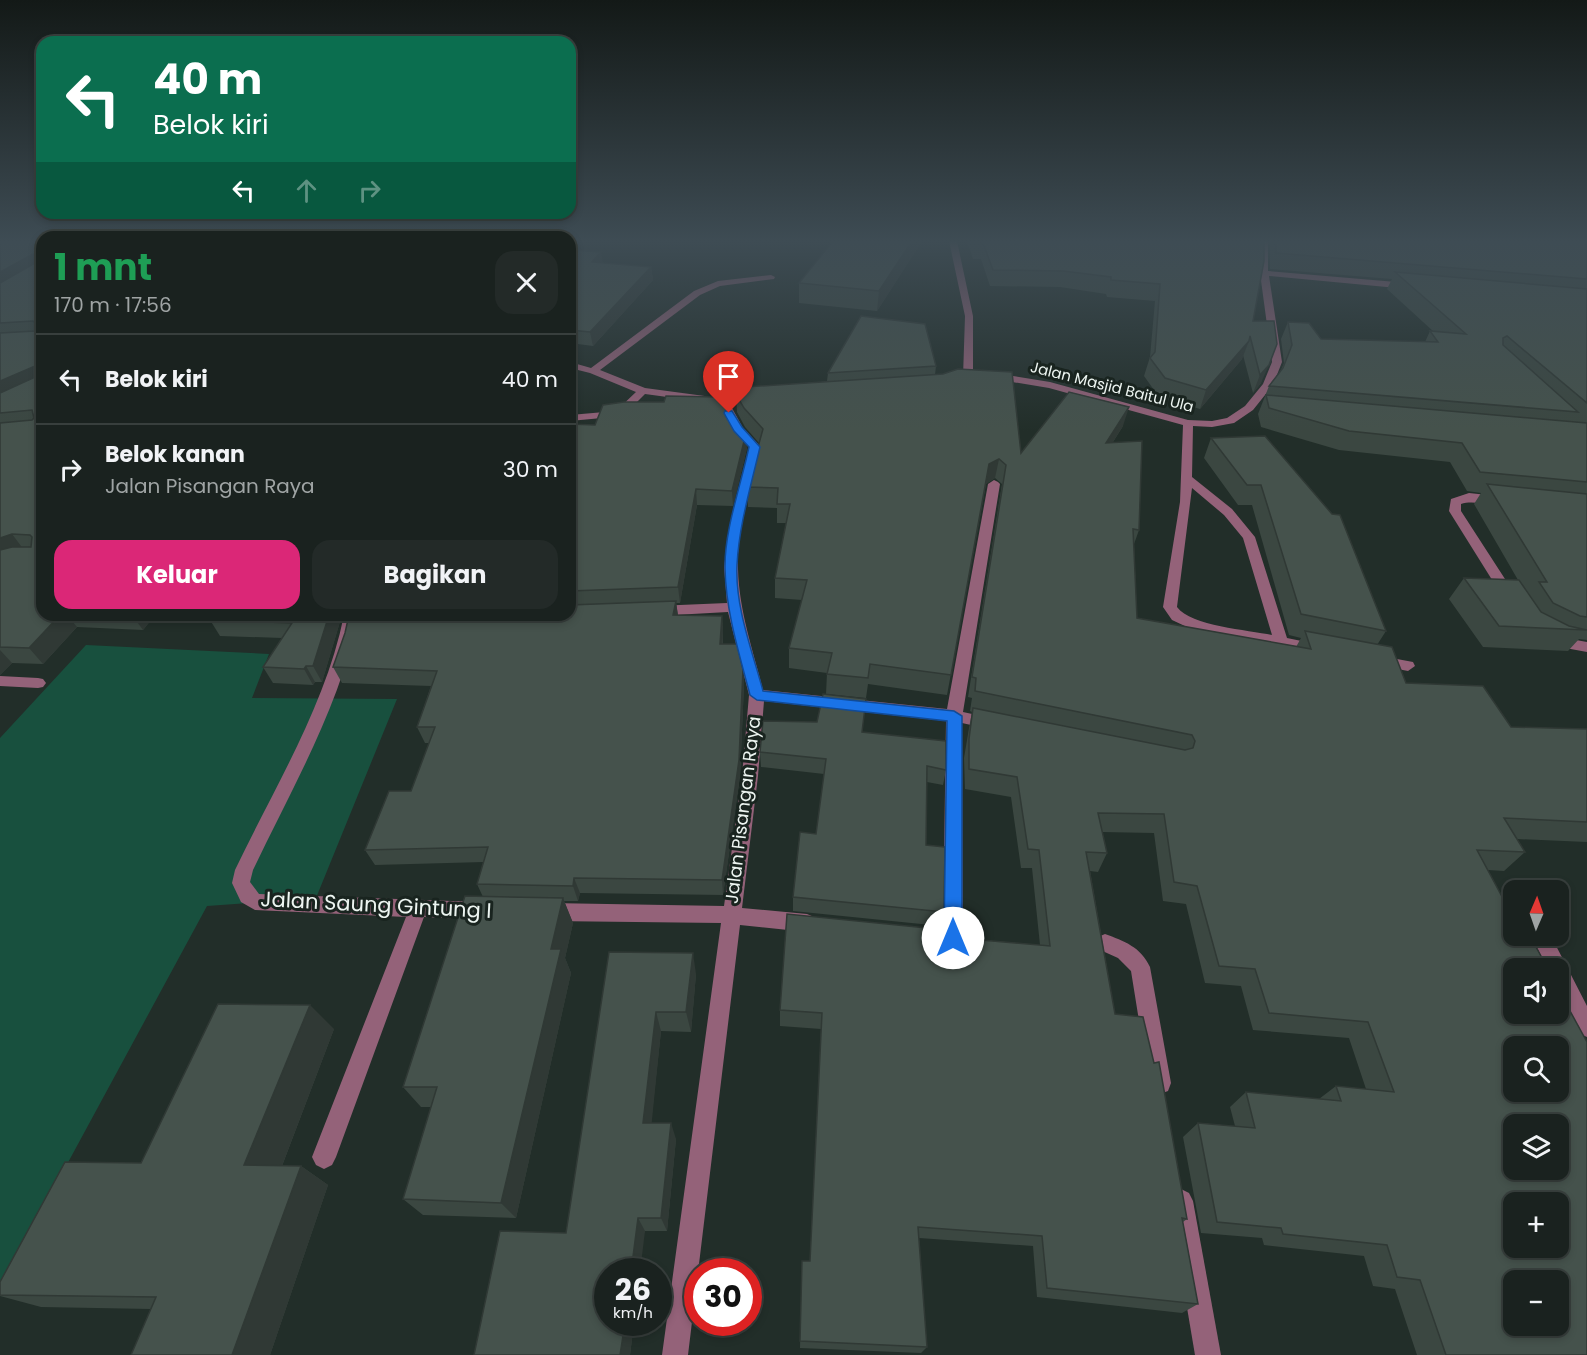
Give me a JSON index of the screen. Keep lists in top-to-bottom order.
{
  "streets": {
    "street": ["Jalan Masjid Baitul Ula", "Jalan Pisangan Raya", "Jalan Saung Gintung I"]
  },
  "north": "top",
  "page": {
    "turn": ["40 m", "Belok kiri"],
    "heading": ["1 mnt", "170 m · 17:56"],
    "list": [
      {
        "name": "Belok kiri",
        "value": "40 m"
      },
      {
        "name": "Belok kanan",
        "note": "Jalan Pisangan Raya",
        "value": "30 m"
      }
    ],
    "buttons": ["Keluar", "Bagikan"],
    "map_buttons": ["+", "−"],
    "speed": "26 km/h",
    "limit": "30"
  }
}
